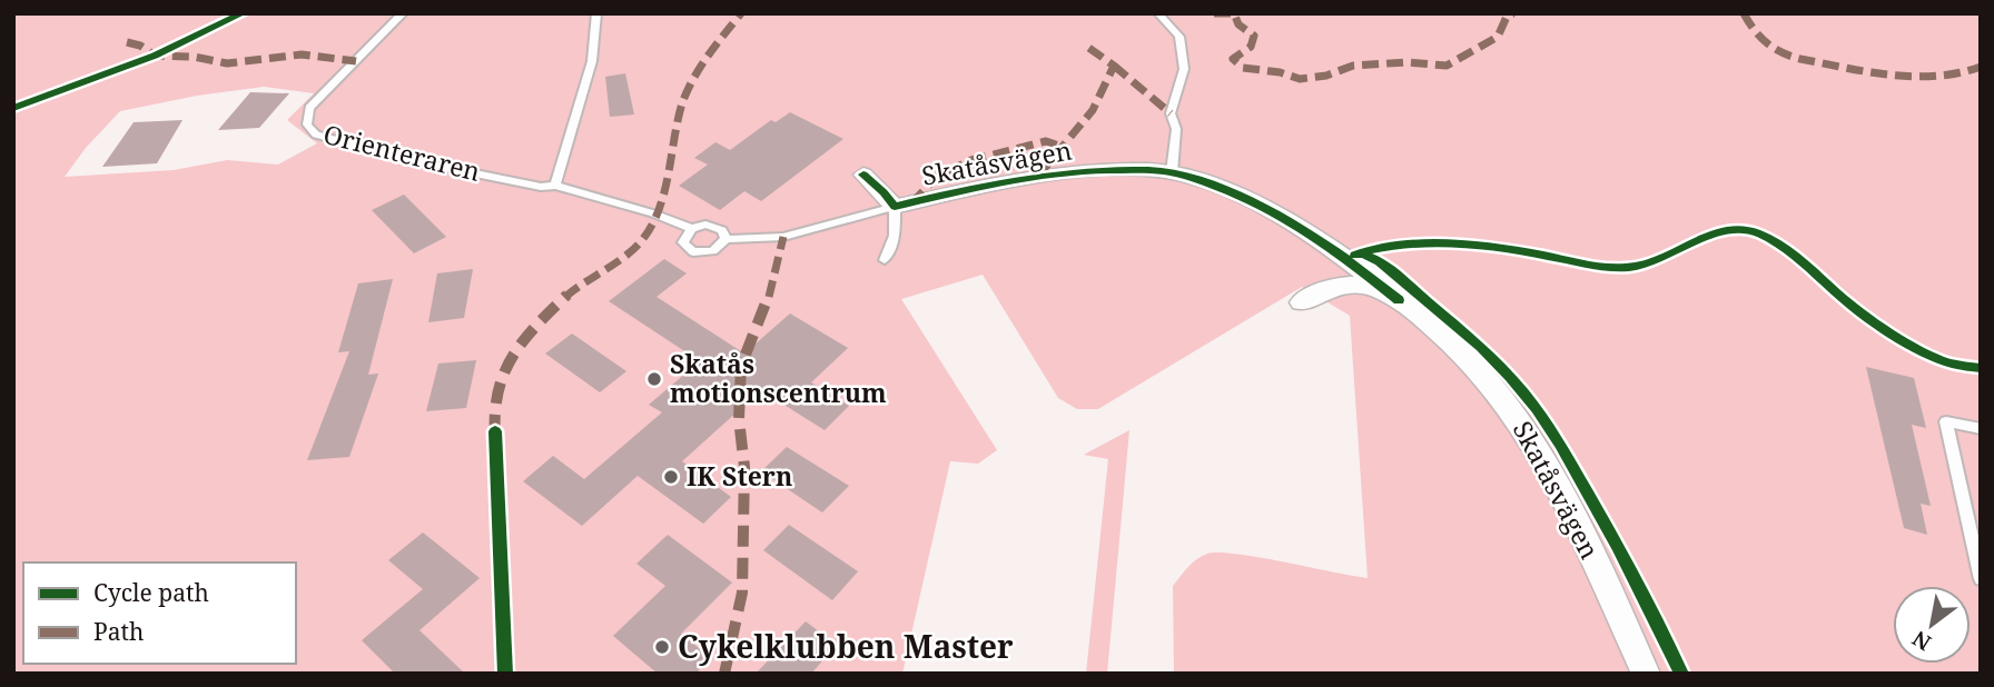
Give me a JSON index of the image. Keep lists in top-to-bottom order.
{
  "streets": {
    "street": ["Skatåsvägen"],
    "lane": ["Orienteraren"]
  },
  "places": ["Skatås motionscentrum", "IK Stern", "Cykelklubben Master"],
  "legend": ["Cycle path", "Path"],
  "north": "bottom left"
}
